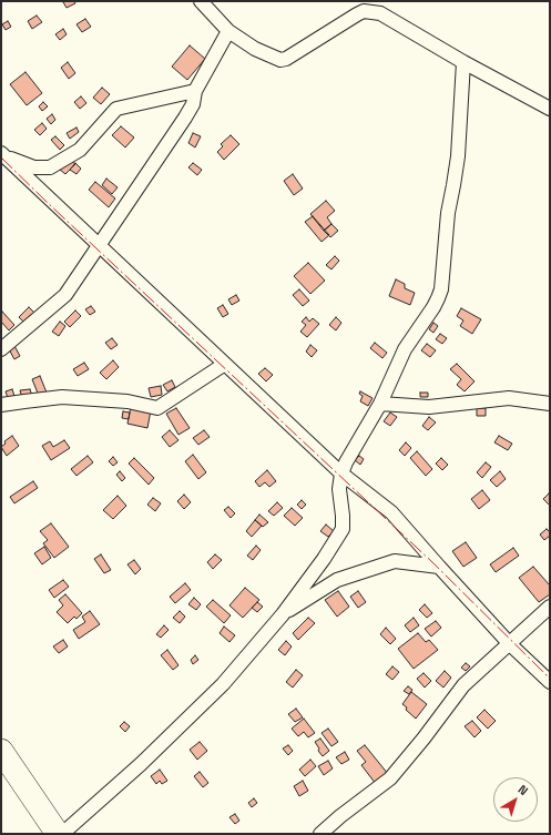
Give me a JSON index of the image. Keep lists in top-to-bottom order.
{
  "north": "top right"
}
